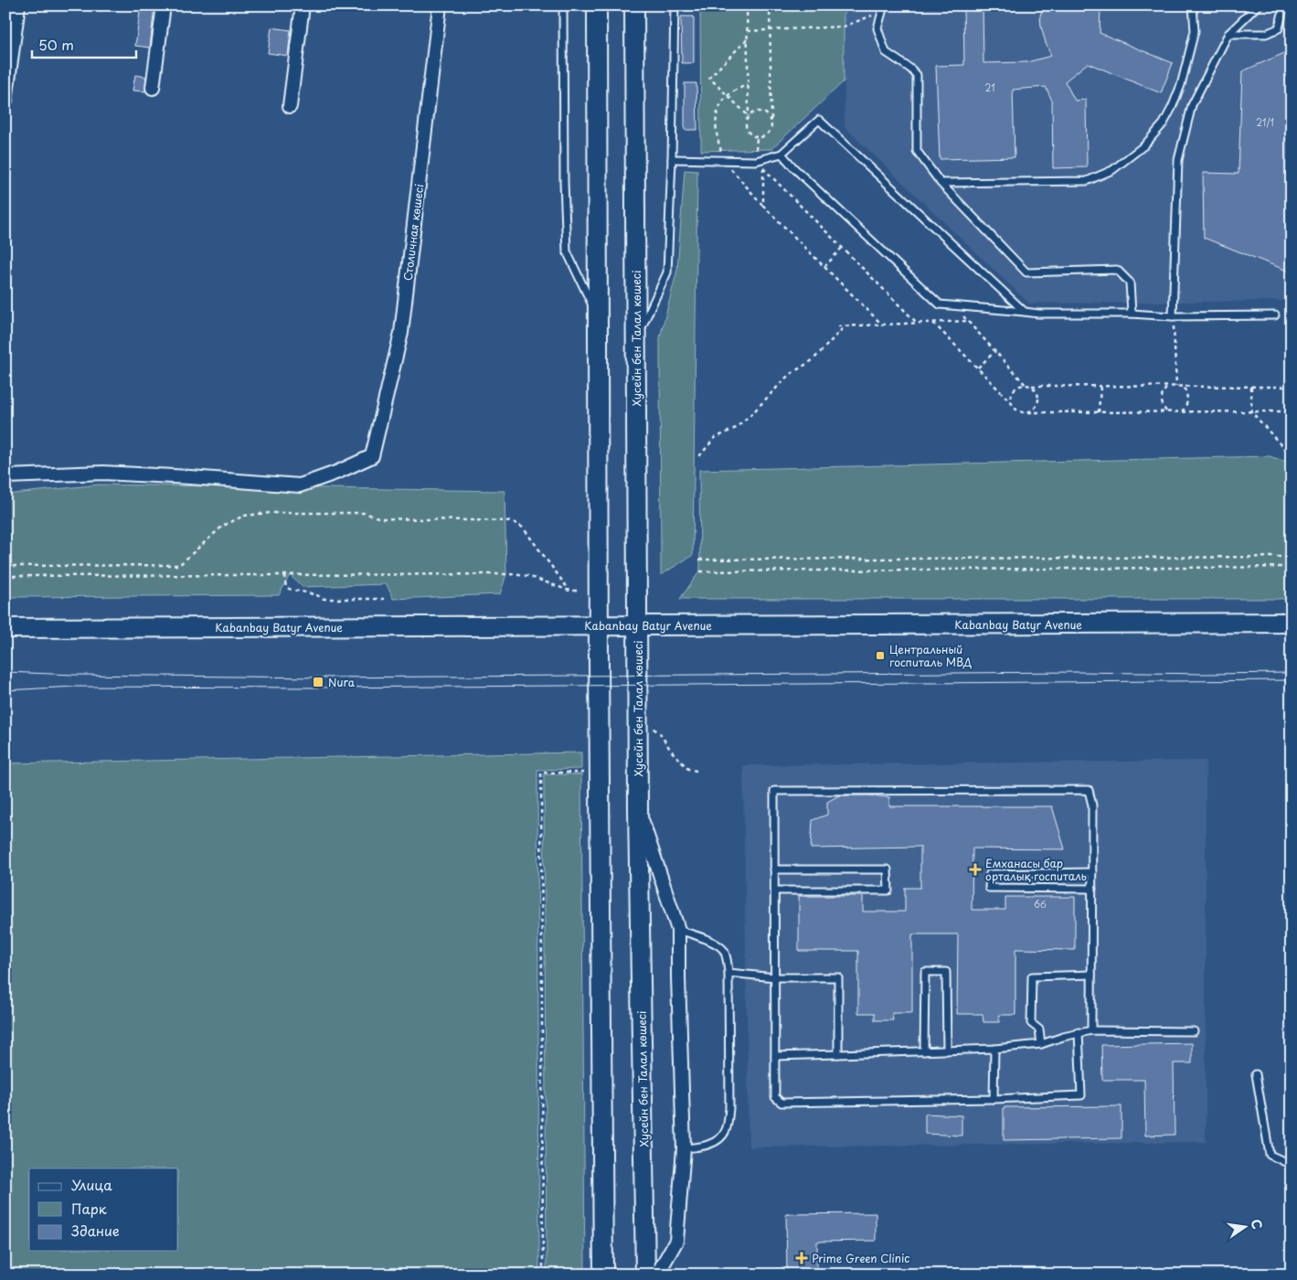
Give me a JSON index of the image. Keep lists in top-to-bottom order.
{
  "streets": {
    "street": ["Столичная көшесі", "Хусейн бен Талал көшесі", "Kabanbay Batyr Avenue"]
  },
  "crossings": [
    ["Хусейн бен Талал көшесі", "Kabanbay Batyr Avenue"]
  ],
  "places": {
    "transit": ["Центральный госпиталь МВД", "Nura"],
    "health": ["Емханасы бар орталық госпиталь", "Prime Green Clinic"]
  },
  "house_numbers": ["21", "21/1", "66"],
  "legend": ["Улица", "Парк", "Здание"],
  "scale_bar": "50 m",
  "north": "right"
}
